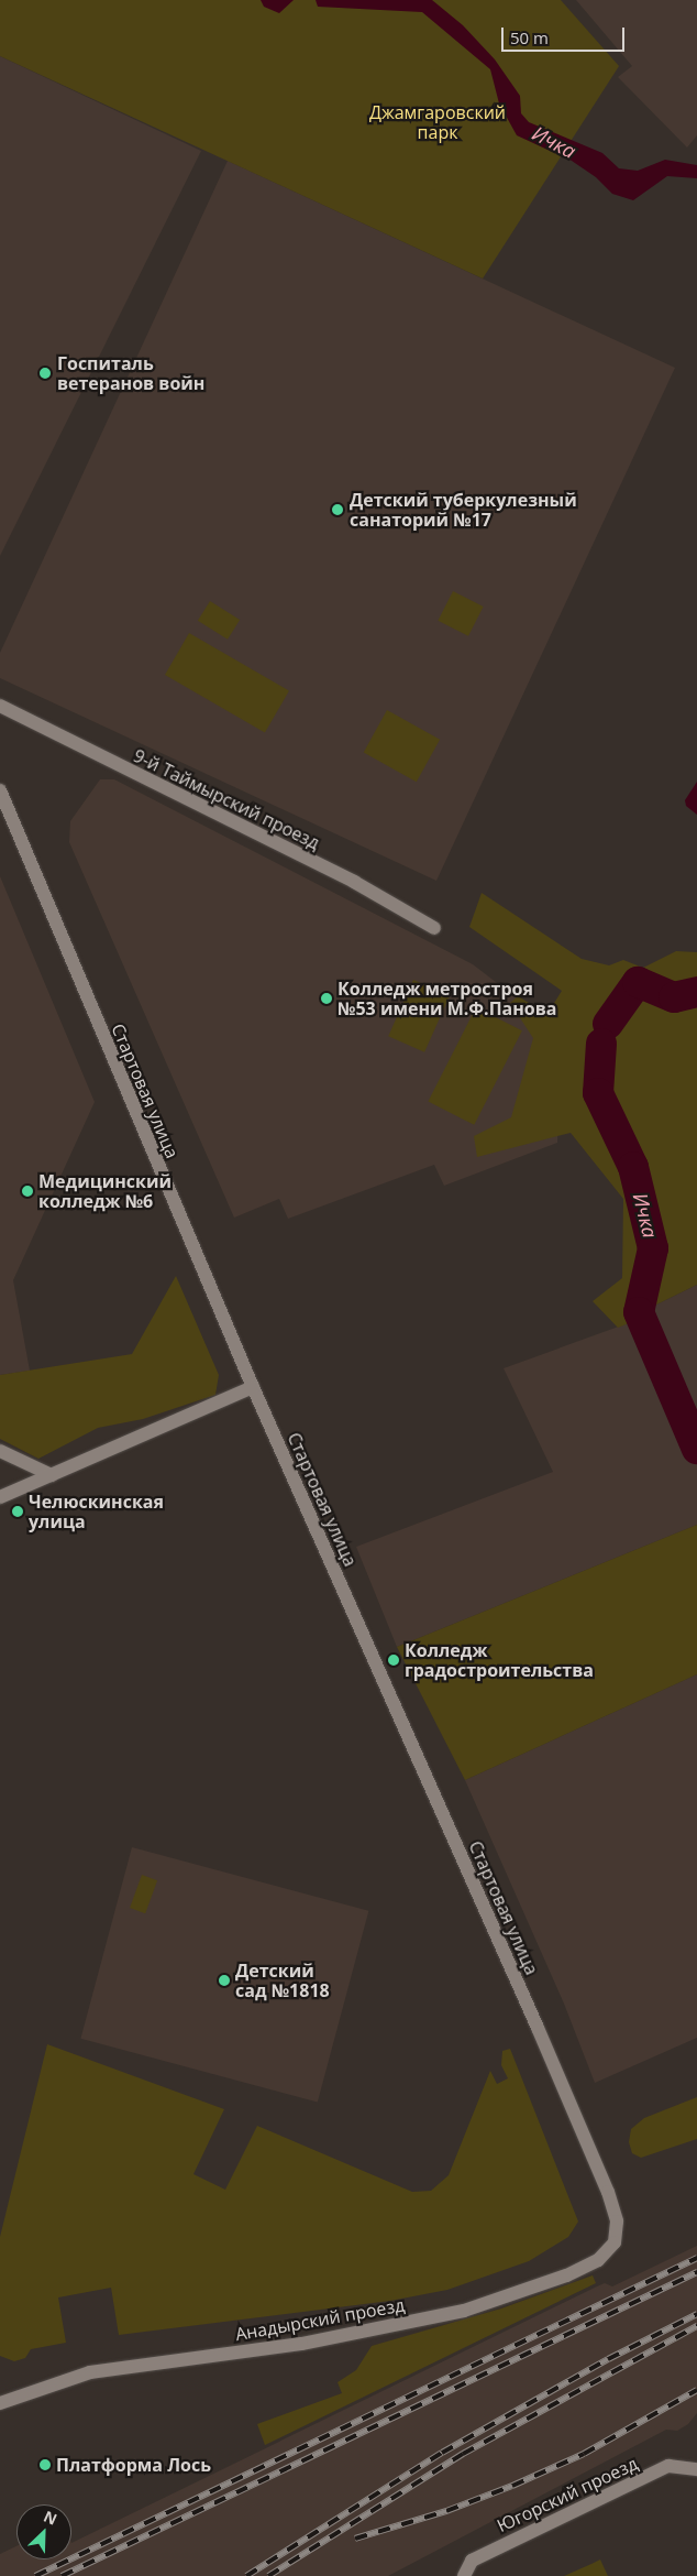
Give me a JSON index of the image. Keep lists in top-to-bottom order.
{
  "streets": {
    "street": [
      "9-й Таймырский проезд",
      "Стартовая улица",
      "Анадырский проезд",
      "Югорский проезд"
    ]
  },
  "crossings": [
    ["Стартовая улица", "Анадырский проезд"]
  ],
  "water": ["Ичка"],
  "parks": ["Джамгаровский парк"],
  "places": [
    "Госпиталь ветеранов войн",
    "Детский туберкулезный санаторий №17",
    "Колледж метростроя №53 имени М.Ф.Панова",
    "Медицинский колледж №6",
    "Челюскинская улица",
    "Колледж градостроительства",
    "Детский сад №1818",
    "Платформа Лось"
  ],
  "scale_bar": "50 m",
  "north": "top right"
}
